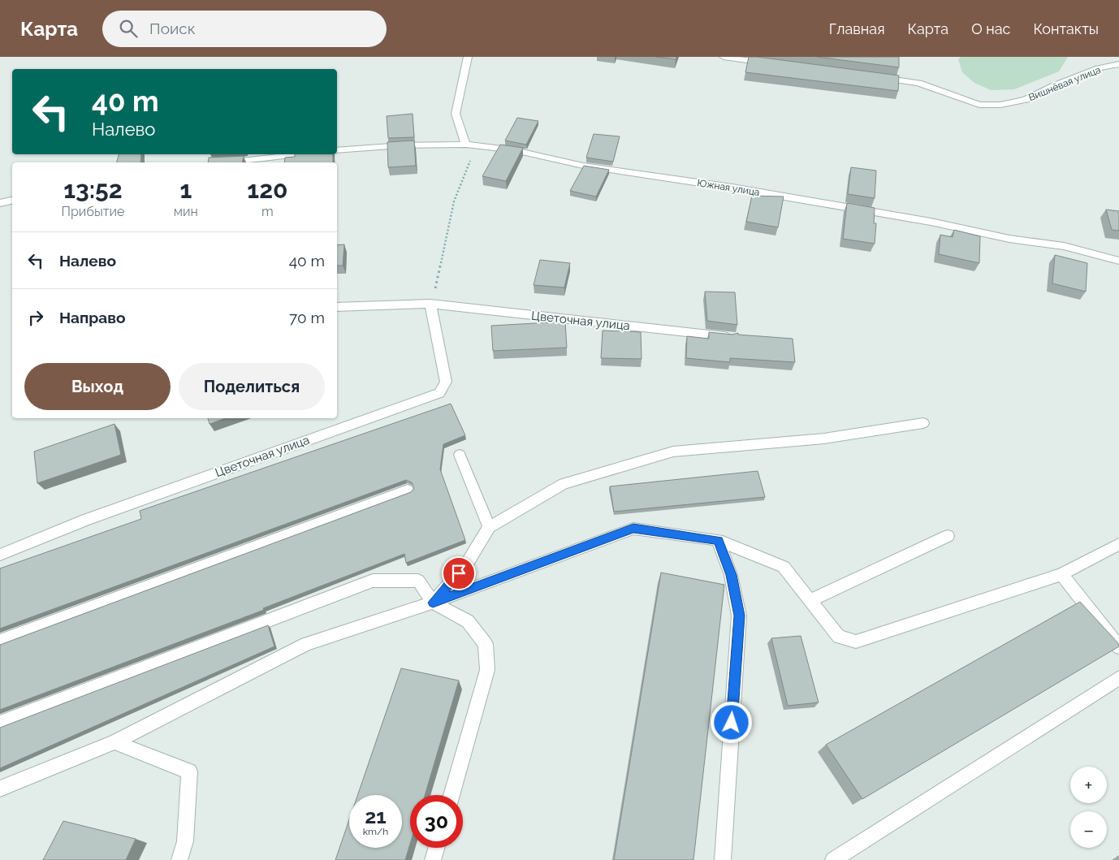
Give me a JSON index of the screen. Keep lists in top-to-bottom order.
{
  "streets": {
    "street": ["Вишнёвая улица", "Южная улица", "Цветочная улица"]
  },
  "page": {
    "header": "Карта",
    "search": "Поиск",
    "nav": [
      "Главная",
      "Карта",
      "О нас",
      "Контакты"
    ],
    "turn": ["40 m", "Налево"],
    "eta": [
      "13:52",
      "Прибытие",
      "1",
      "мин",
      "120",
      "m"
    ],
    "list": [
      {
        "name": "Налево",
        "value": "40 m"
      },
      {
        "name": "Направо",
        "value": "70 m"
      }
    ],
    "buttons": ["Выход", "Поделиться"],
    "map_buttons": ["+", "−"],
    "speed": "21 km/h",
    "limit": "30"
  }
}
